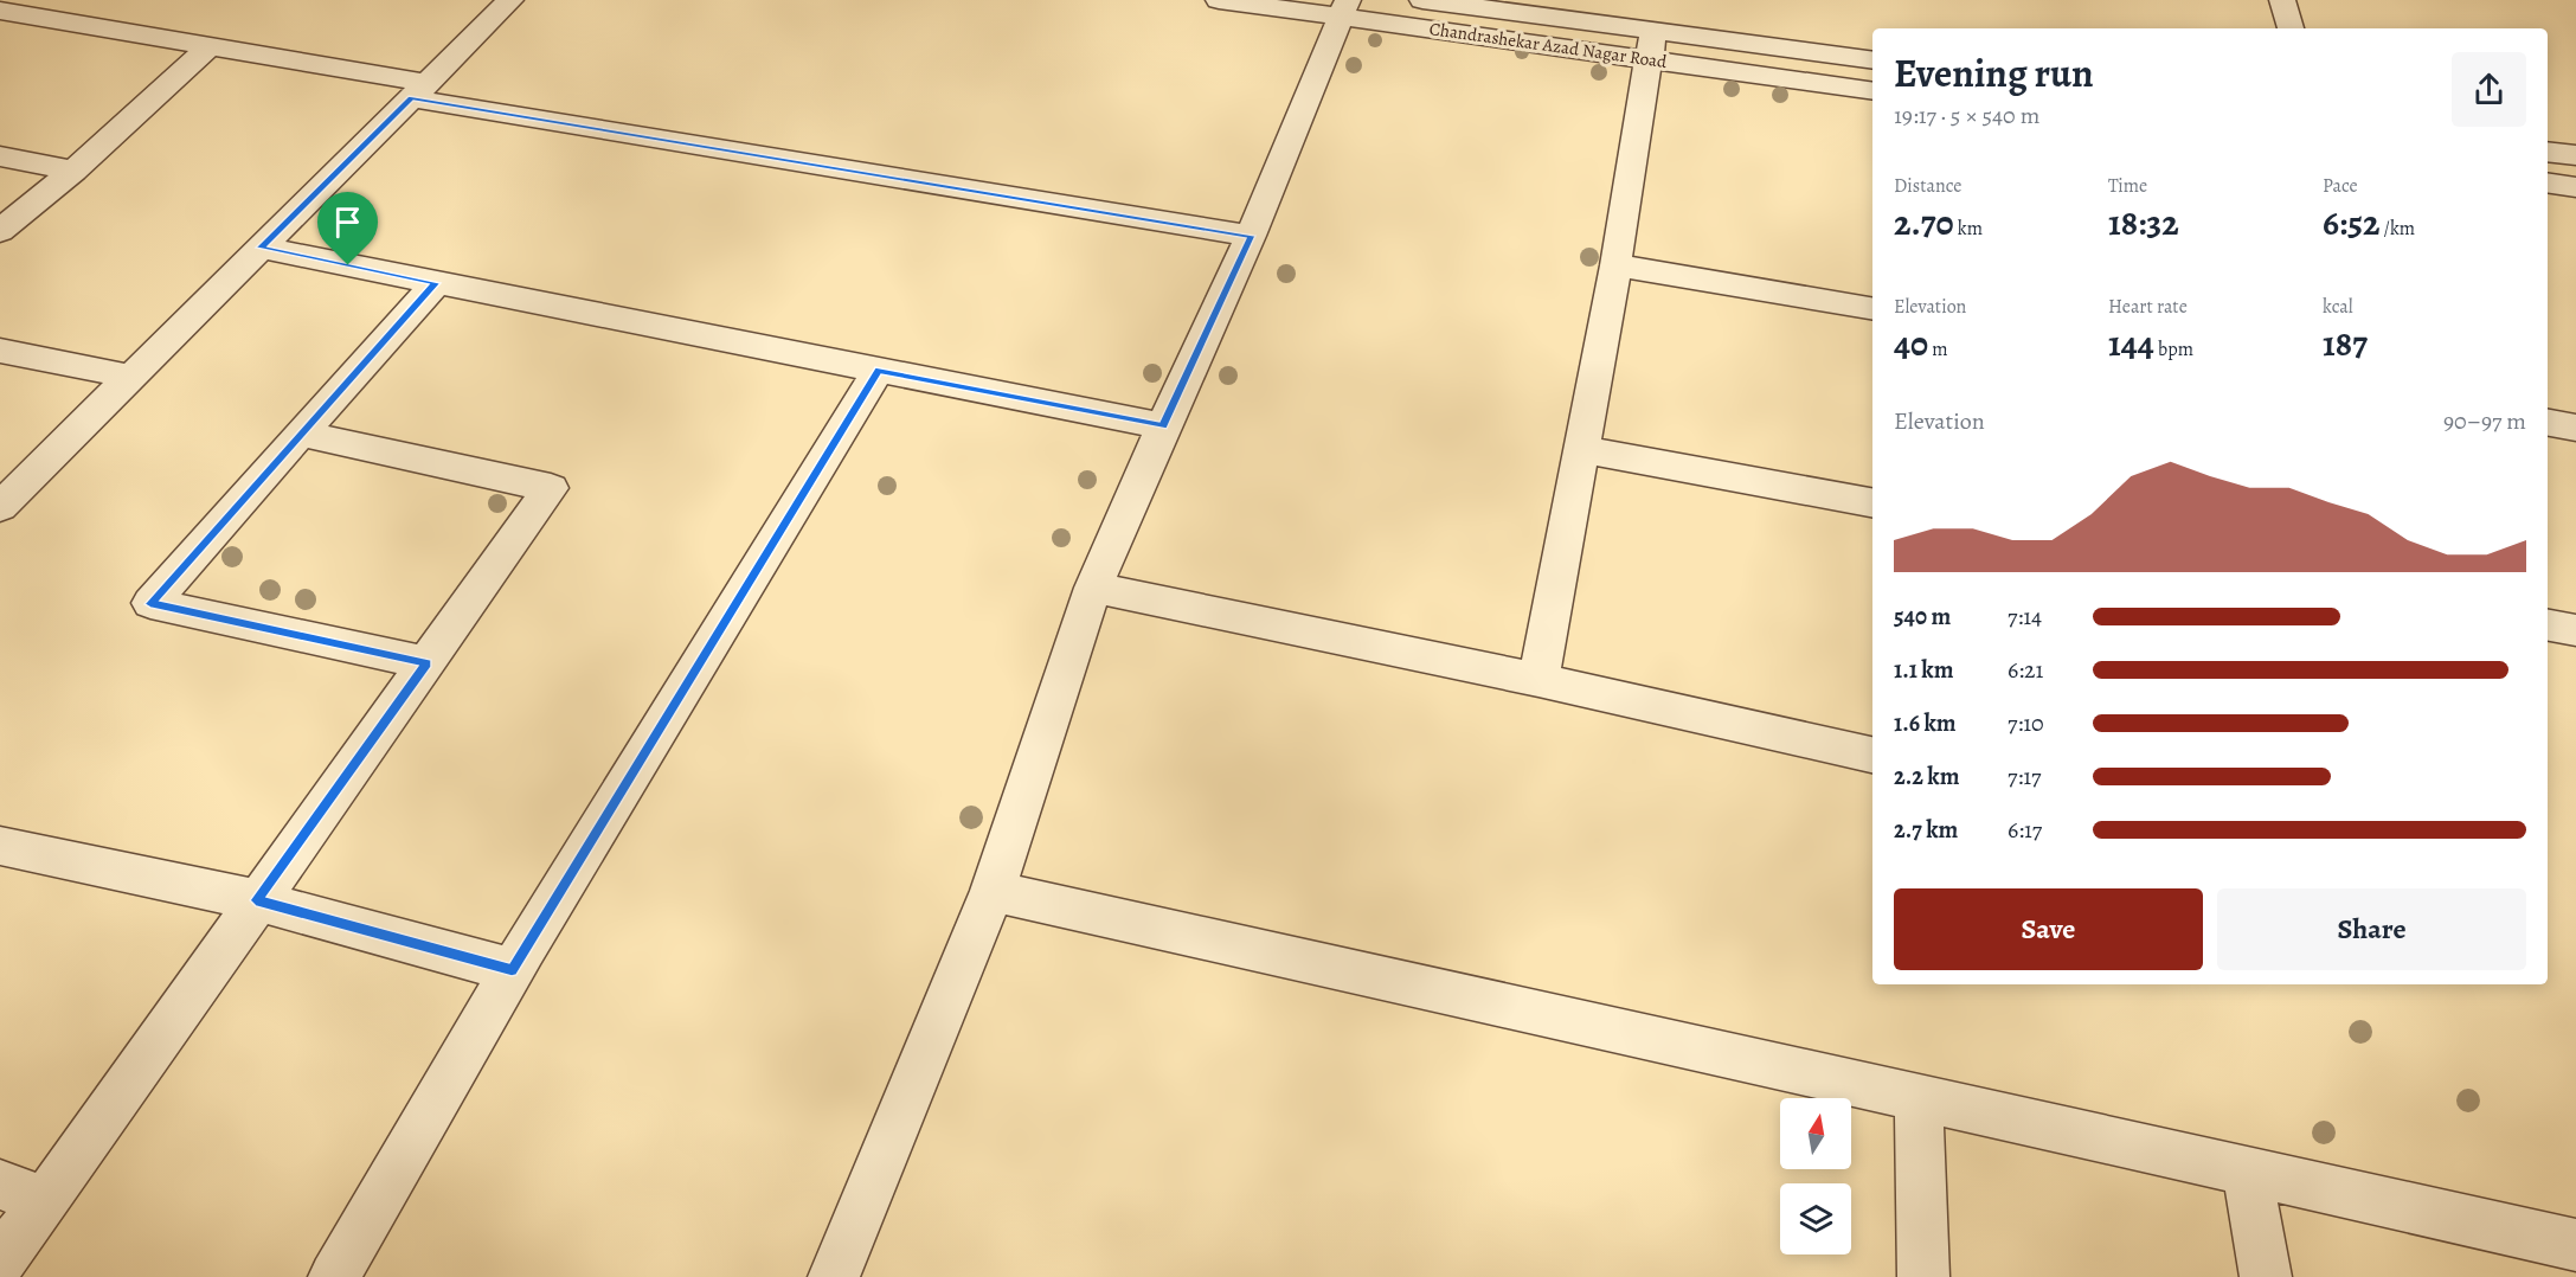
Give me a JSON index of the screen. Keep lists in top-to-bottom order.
{
  "streets": {
    "street": ["Chandrashekar Azad Nagar Road"]
  },
  "north": "top",
  "page": {
    "heading": ["Evening run", "19:17 · 5 × 540 m"],
    "stats": [
      ["Distance", "2.70 km"],
      ["Time", "18:32"],
      ["Pace", "6:52 /km"],
      ["Elevation", "40 m"],
      ["Heart rate", "144 bpm"],
      ["kcal", "187"]
    ],
    "chart": ["Elevation", "90–97 m"],
    "list": [
      {
        "name": "540 m",
        "note": "7:14"
      },
      {
        "name": "1.1 km",
        "note": "6:21"
      },
      {
        "name": "1.6 km",
        "note": "7:10"
      },
      {
        "name": "2.2 km",
        "note": "7:17"
      },
      {
        "name": "2.7 km",
        "note": "6:17"
      }
    ],
    "buttons": ["Save", "Share"]
  }
}
